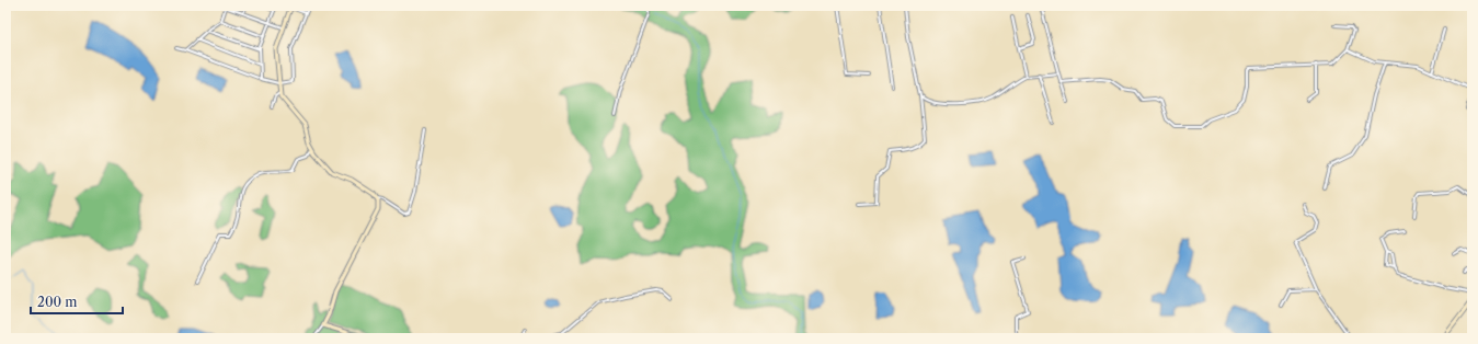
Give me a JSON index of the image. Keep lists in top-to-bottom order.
{
  "scale_bar": "200 m"
}
